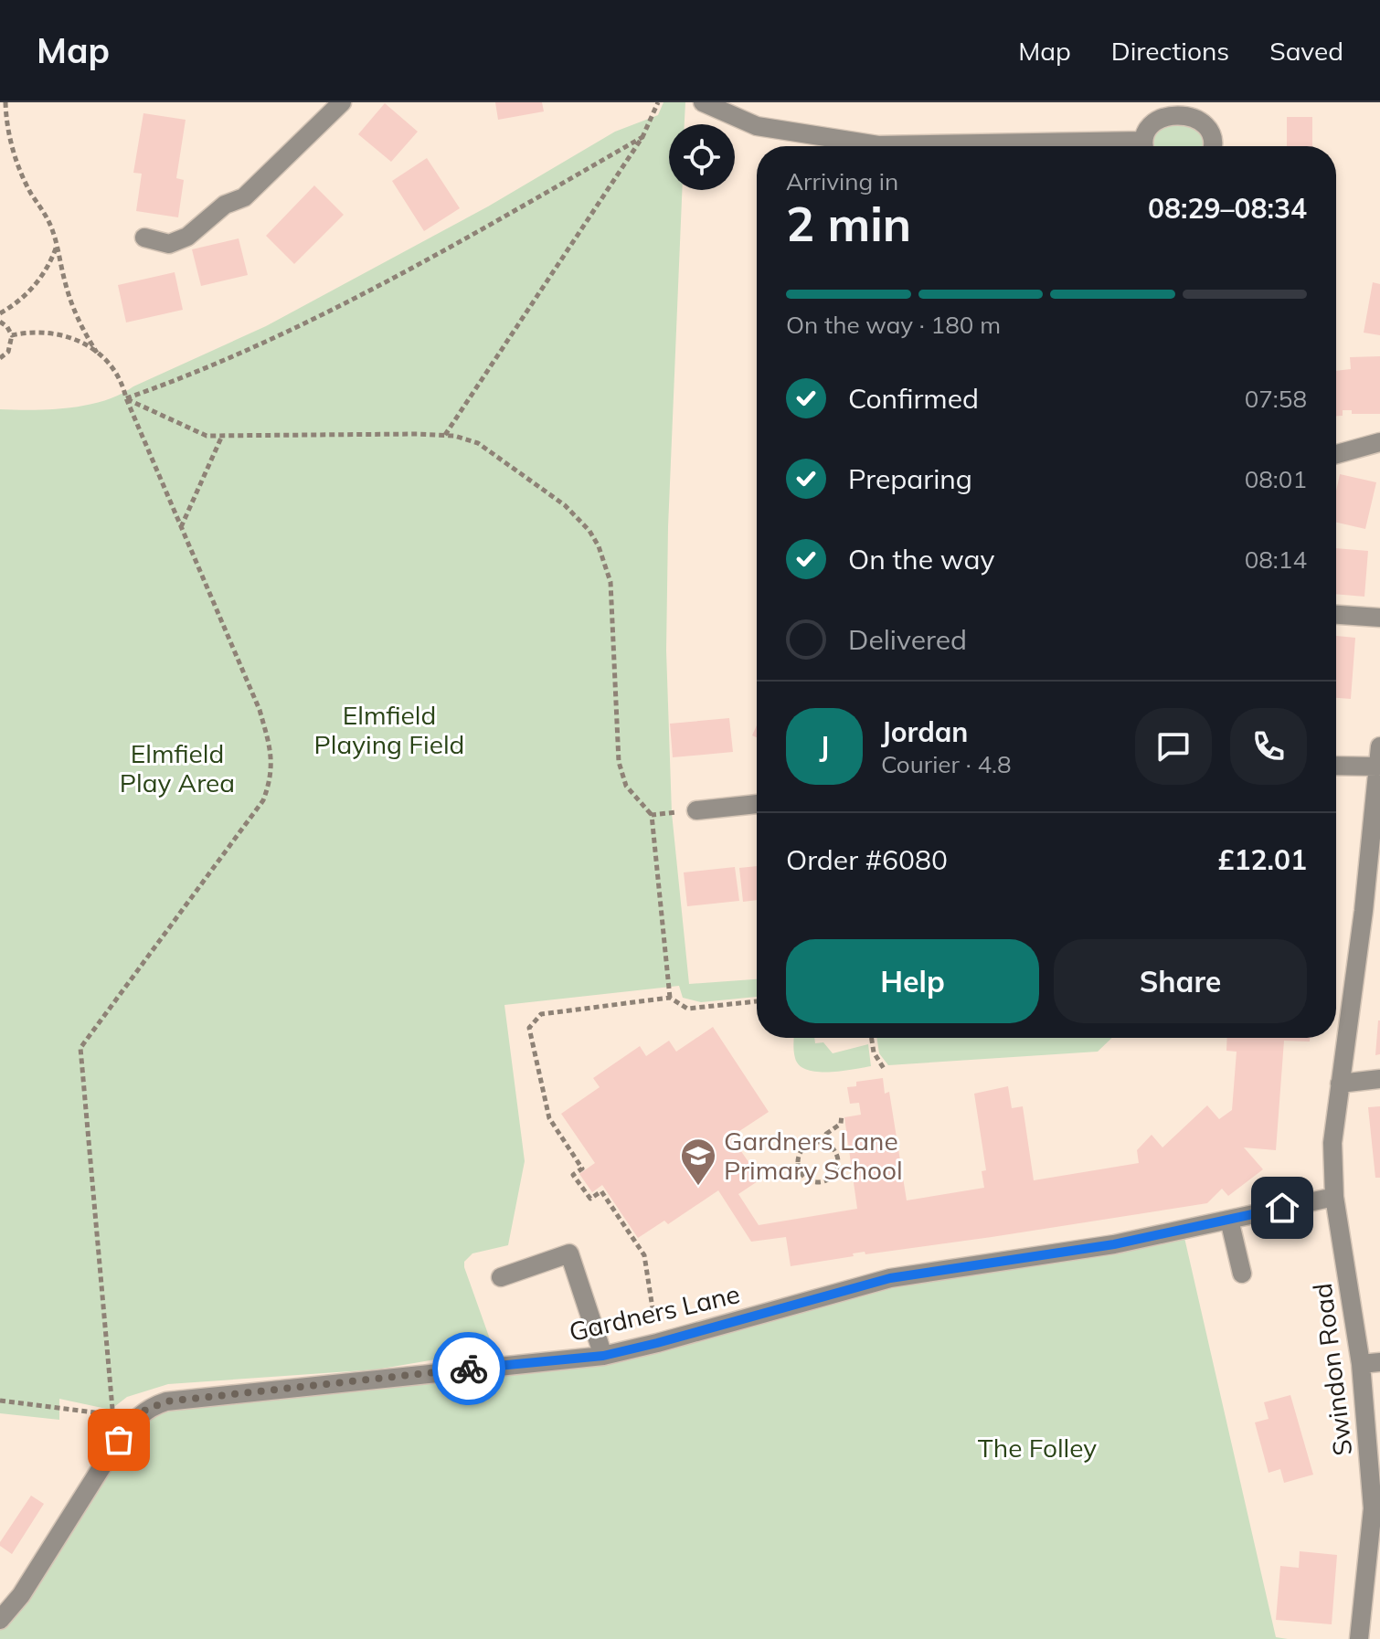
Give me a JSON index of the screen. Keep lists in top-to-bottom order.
{
  "streets": {
    "street": ["Gardners Lane", "Swindon Road"]
  },
  "crossings": [
    ["Gardners Lane", "Swindon Road"]
  ],
  "parks": ["Elmfield Playing Field", "Elmfield Play Area", "The Folley"],
  "places": {
    "school or university": ["Gardners Lane Primary School"]
  },
  "page": {
    "header": "Map",
    "nav": ["Map", "Directions", "Saved"],
    "heading": ["2 min", "Arriving in", "08:29–08:34"],
    "panel": [
      "Jordan",
      "Courier · 4.8",
      "Order #6080",
      "£12.01"
    ],
    "bar": "On the way · 180 m",
    "list": [
      ["Confirmed", "07:58"],
      ["Preparing", "08:01"],
      ["On the way", "08:14"],
      "Delivered"
    ],
    "round": "J",
    "buttons": ["Help", "Share"]
  }
}
